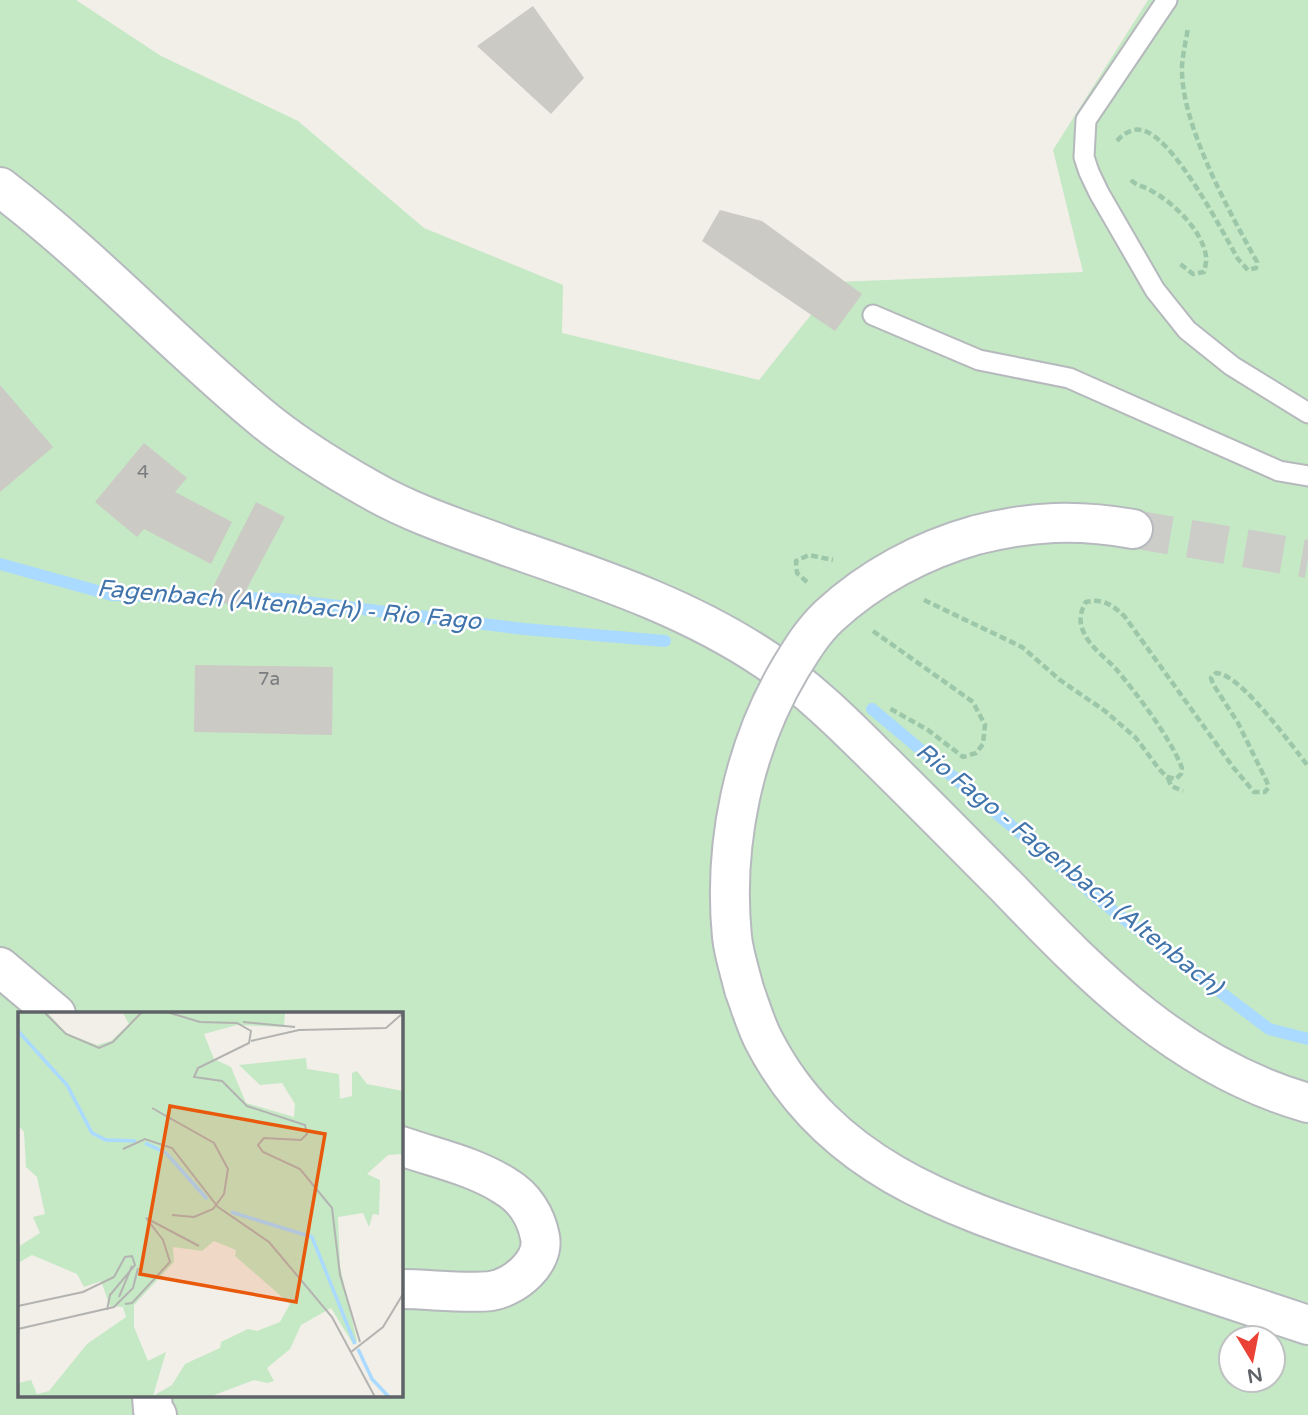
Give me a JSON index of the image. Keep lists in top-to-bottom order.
{
  "water": ["Fagenbach (Altenbach) - Rio Fago", "Rio Fago - Fagenbach (Altenbach)"],
  "house_numbers": ["4", "7a"],
  "north": "bottom"
}
